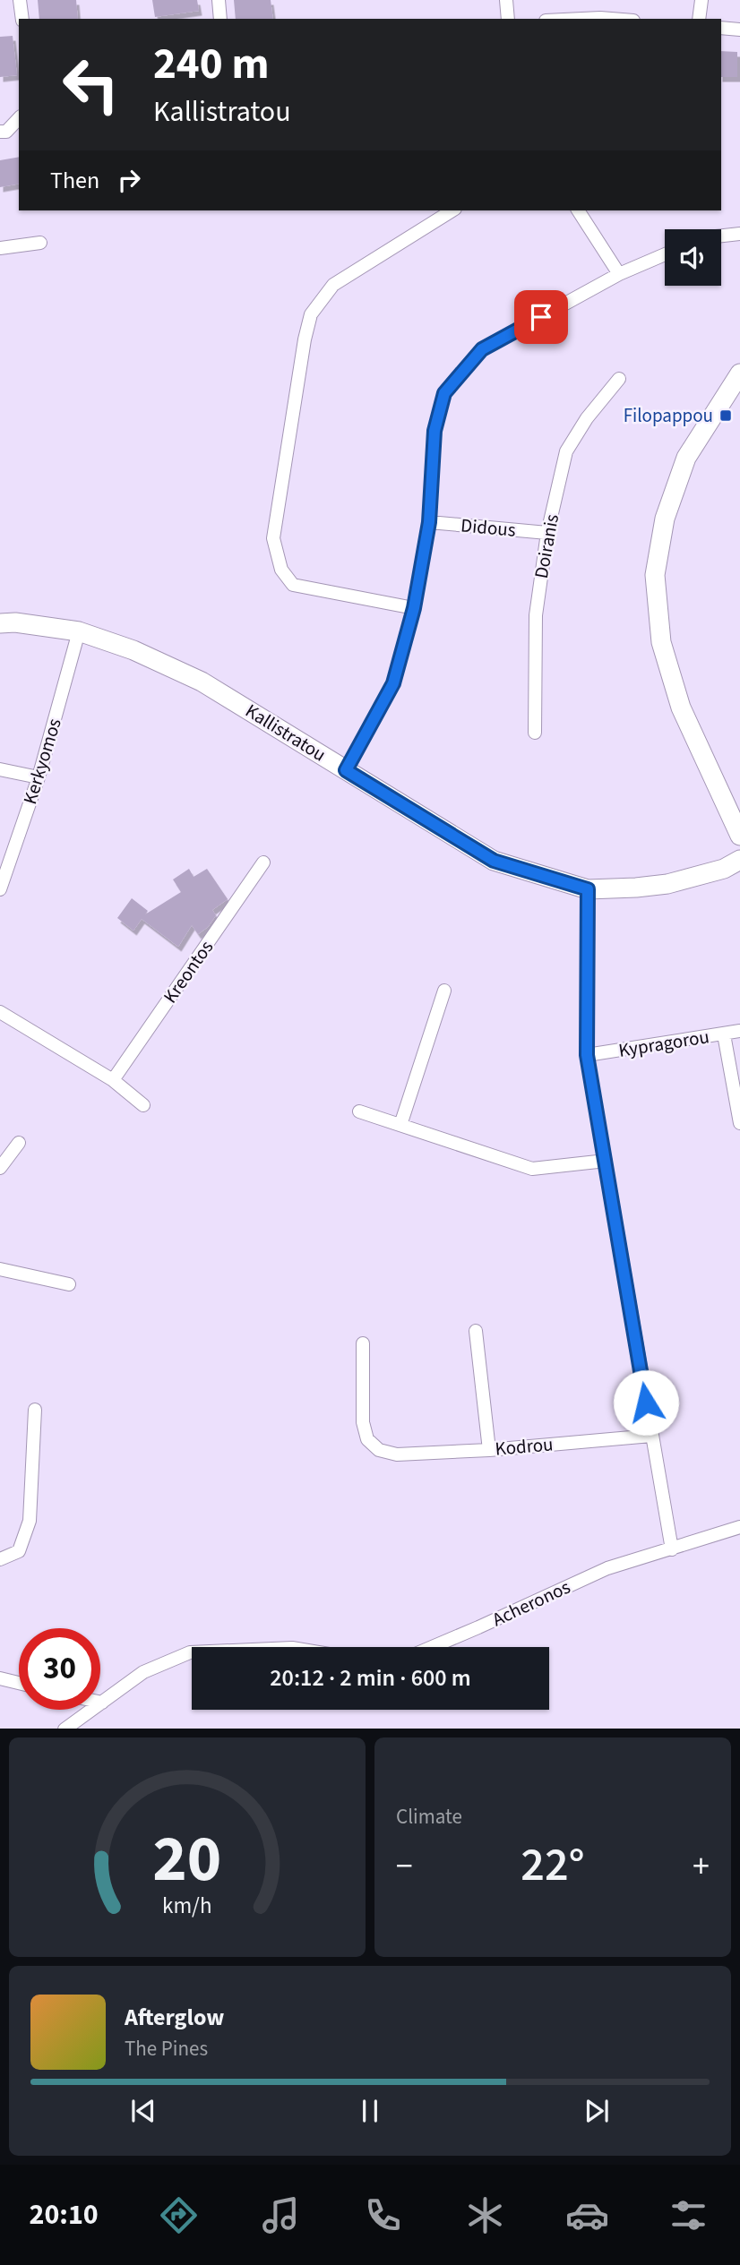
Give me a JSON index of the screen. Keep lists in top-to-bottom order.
{
  "streets": {
    "street": [
      "Didous",
      "Doiranis",
      "Kallistratou",
      "Kerkyomos",
      "Kreontos",
      "Kypragorou",
      "Kodrou",
      "Acheronos"
    ]
  },
  "crossings": [
    ["Didous", "Doiranis"],
    ["Kallistratou", "Kerkyomos"]
  ],
  "places": {
    "transit": ["Filopappou"]
  },
  "page": {
    "turn": ["240 m", "Kallistratou"],
    "then": "Then",
    "limit": "30",
    "trip": "20:12 · 2 min · 600 m",
    "tile": "Climate",
    "heat": ["−", "22°", "+"],
    "song": ["Afterglow", "The Pines"],
    "tabs": "20:10",
    "gauge": ["20", "km/h"]
  }
}
